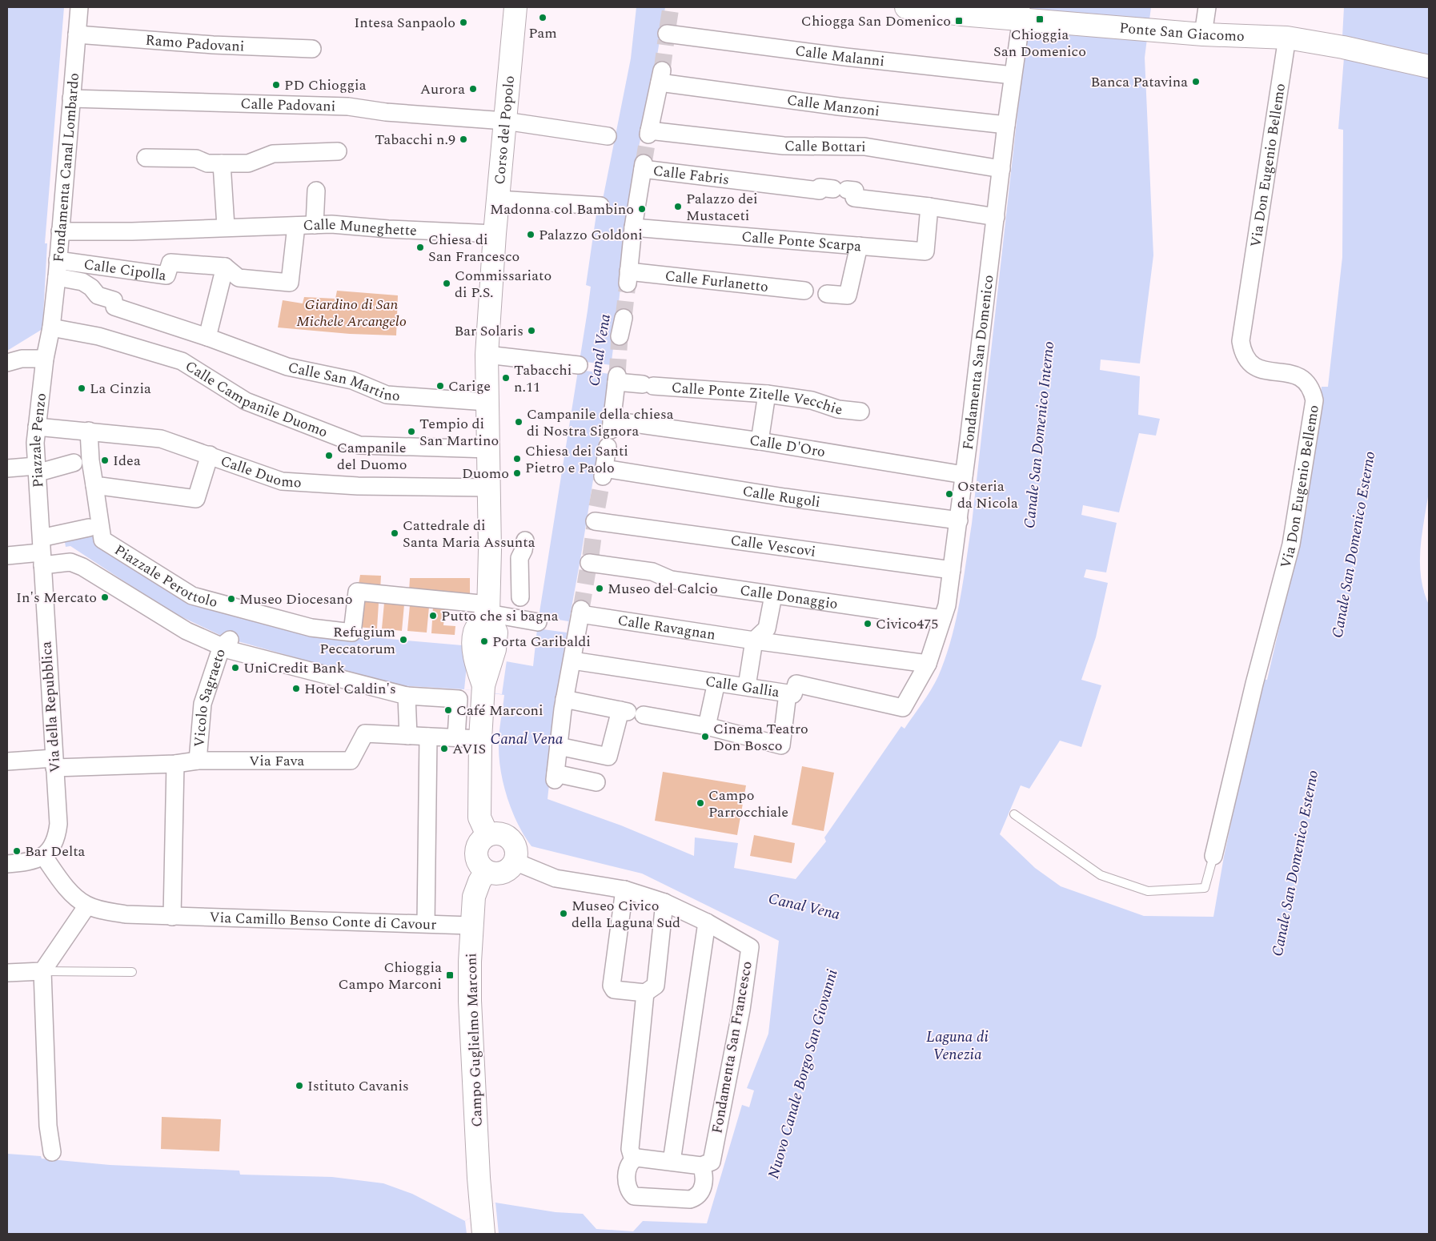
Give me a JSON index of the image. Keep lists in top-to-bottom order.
{
  "streets": {
    "street": [
      "Ponte San Giacomo",
      "Ramo Padovani",
      "Calle Malanni",
      "Calle Padovani",
      "Calle Manzoni",
      "Corso del Popolo",
      "Calle Bottari",
      "Via Don Eugenio Bellemo",
      "Fondamenta Canal Lombardo",
      "Calle Fabris",
      "Calle Muneghette",
      "Calle Ponte Scarpa",
      "Calle Cipolla",
      "Calle Furlanetto",
      "Fondamenta San Domenico",
      "Calle San Martino",
      "Calle Campanile Duomo",
      "Calle Ponte Zitelle Vecchie",
      "Piazzale Penzo",
      "Calle D'Oro",
      "Calle Duomo",
      "Calle Rugoli",
      "Calle Vescovi",
      "Piazzale Perottolo",
      "Calle Donaggio",
      "Calle Ravagnan",
      "Calle Gallia",
      "Vicolo Sagraeto",
      "Via della Repubblica",
      "Via Fava",
      "Via Camillo Benso Conte di Cavour",
      "Campo Guglielmo Marconi",
      "Fondamenta San Francesco"
    ]
  },
  "crossings": [
    ["Ponte San Giacomo", "Via Don Eugenio Bellemo"],
    ["Ponte San Giacomo", "Fondamenta San Domenico"],
    ["Ramo Padovani", "Fondamenta Canal Lombardo"],
    ["Calle Malanni", "Fondamenta San Domenico"],
    ["Calle Padovani", "Corso del Popolo"],
    ["Calle Padovani", "Fondamenta Canal Lombardo"],
    ["Calle Manzoni", "Calle Bottari"],
    ["Calle Manzoni", "Fondamenta San Domenico"],
    ["Corso del Popolo", "Calle Muneghette"],
    ["Corso del Popolo", "Calle San Martino"],
    ["Corso del Popolo", "Calle Campanile Duomo"],
    ["Corso del Popolo", "Calle Duomo"],
    ["Corso del Popolo", "Piazzale Perottolo"],
    ["Calle Bottari", "Fondamenta San Domenico"],
    ["Fondamenta Canal Lombardo", "Calle Muneghette"],
    ["Fondamenta Canal Lombardo", "Calle Cipolla"],
    ["Fondamenta Canal Lombardo", "Calle San Martino"],
    ["Fondamenta Canal Lombardo", "Calle Campanile Duomo"],
    ["Fondamenta Canal Lombardo", "Piazzale Penzo"],
    ["Calle Fabris", "Calle Ponte Scarpa"],
    ["Calle Fabris", "Calle Furlanetto"],
    ["Calle Fabris", "Fondamenta San Domenico"],
    ["Calle Ponte Scarpa", "Calle Furlanetto"],
    ["Calle Cipolla", "Calle San Martino"],
    ["Fondamenta San Domenico", "Calle D'Oro"],
    ["Fondamenta San Domenico", "Calle Rugoli"],
    ["Fondamenta San Domenico", "Calle Vescovi"],
    ["Fondamenta San Domenico", "Calle Donaggio"],
    ["Fondamenta San Domenico", "Calle Ravagnan"],
    ["Fondamenta San Domenico", "Calle Gallia"],
    ["Calle Campanile Duomo", "Piazzale Penzo"],
    ["Calle Ponte Zitelle Vecchie", "Calle D'Oro"],
    ["Piazzale Penzo", "Calle Duomo"],
    ["Piazzale Penzo", "Via della Repubblica"],
    ["Calle Ravagnan", "Calle Gallia"],
    ["Vicolo Sagraeto", "Via Fava"],
    ["Via della Repubblica", "Via Fava"],
    ["Via della Repubblica", "Via Camillo Benso Conte di Cavour"],
    ["Via Camillo Benso Conte di Cavour", "Campo Guglielmo Marconi"],
    ["Campo Guglielmo Marconi", "Fondamenta San Francesco"]
  ],
  "water": [
    "Canal Vena",
    "Canale San Domenico Interno",
    "Canale San Domenico Esterno",
    "Laguna di Venezia",
    "Nuovo Canale Borgo San Giovanni"
  ],
  "parks": ["Giardino di San Michele Arcangelo"],
  "places": {
    "other": [
      "Pam",
      "Intesa Sanpaolo",
      "Banca Patavina",
      "PD Chioggia",
      "Aurora",
      "Tabacchi n.9",
      "Palazzo dei Mustaceti",
      "Madonna col Bambino",
      "Palazzo Goldoni",
      "Chiesa di San Francesco",
      "Commissariato di P.S.",
      "Bar Solaris",
      "Tabacchi n.11",
      "Carige",
      "La Cinzia",
      "Campanile della chiesa di Nostra Signora",
      "Tempio di San Martino",
      "Campanile del Duomo",
      "Chiesa dei Santi Pietro e Paolo",
      "Idea",
      "Duomo",
      "Osteria da Nicola",
      "Cattedrale di Santa Maria Assunta",
      "Museo del Calcio",
      "In's Mercato",
      "Museo Diocesano",
      "Putto che si bagna",
      "Civico475",
      "Refugium Peccatorum",
      "Porta Garibaldi",
      "UniCredit Bank",
      "Hotel Caldin's",
      "Café Marconi",
      "Cinema Teatro Don Bosco",
      "AVIS",
      "Campo Parrocchiale",
      "Bar Delta",
      "Museo Civico della Laguna Sud",
      "Istituto Cavanis"
    ],
    "transit": ["Chioggia San Domenico", "Chiogga San Domenico", "Chioggia Campo Marconi"]
  }
}
